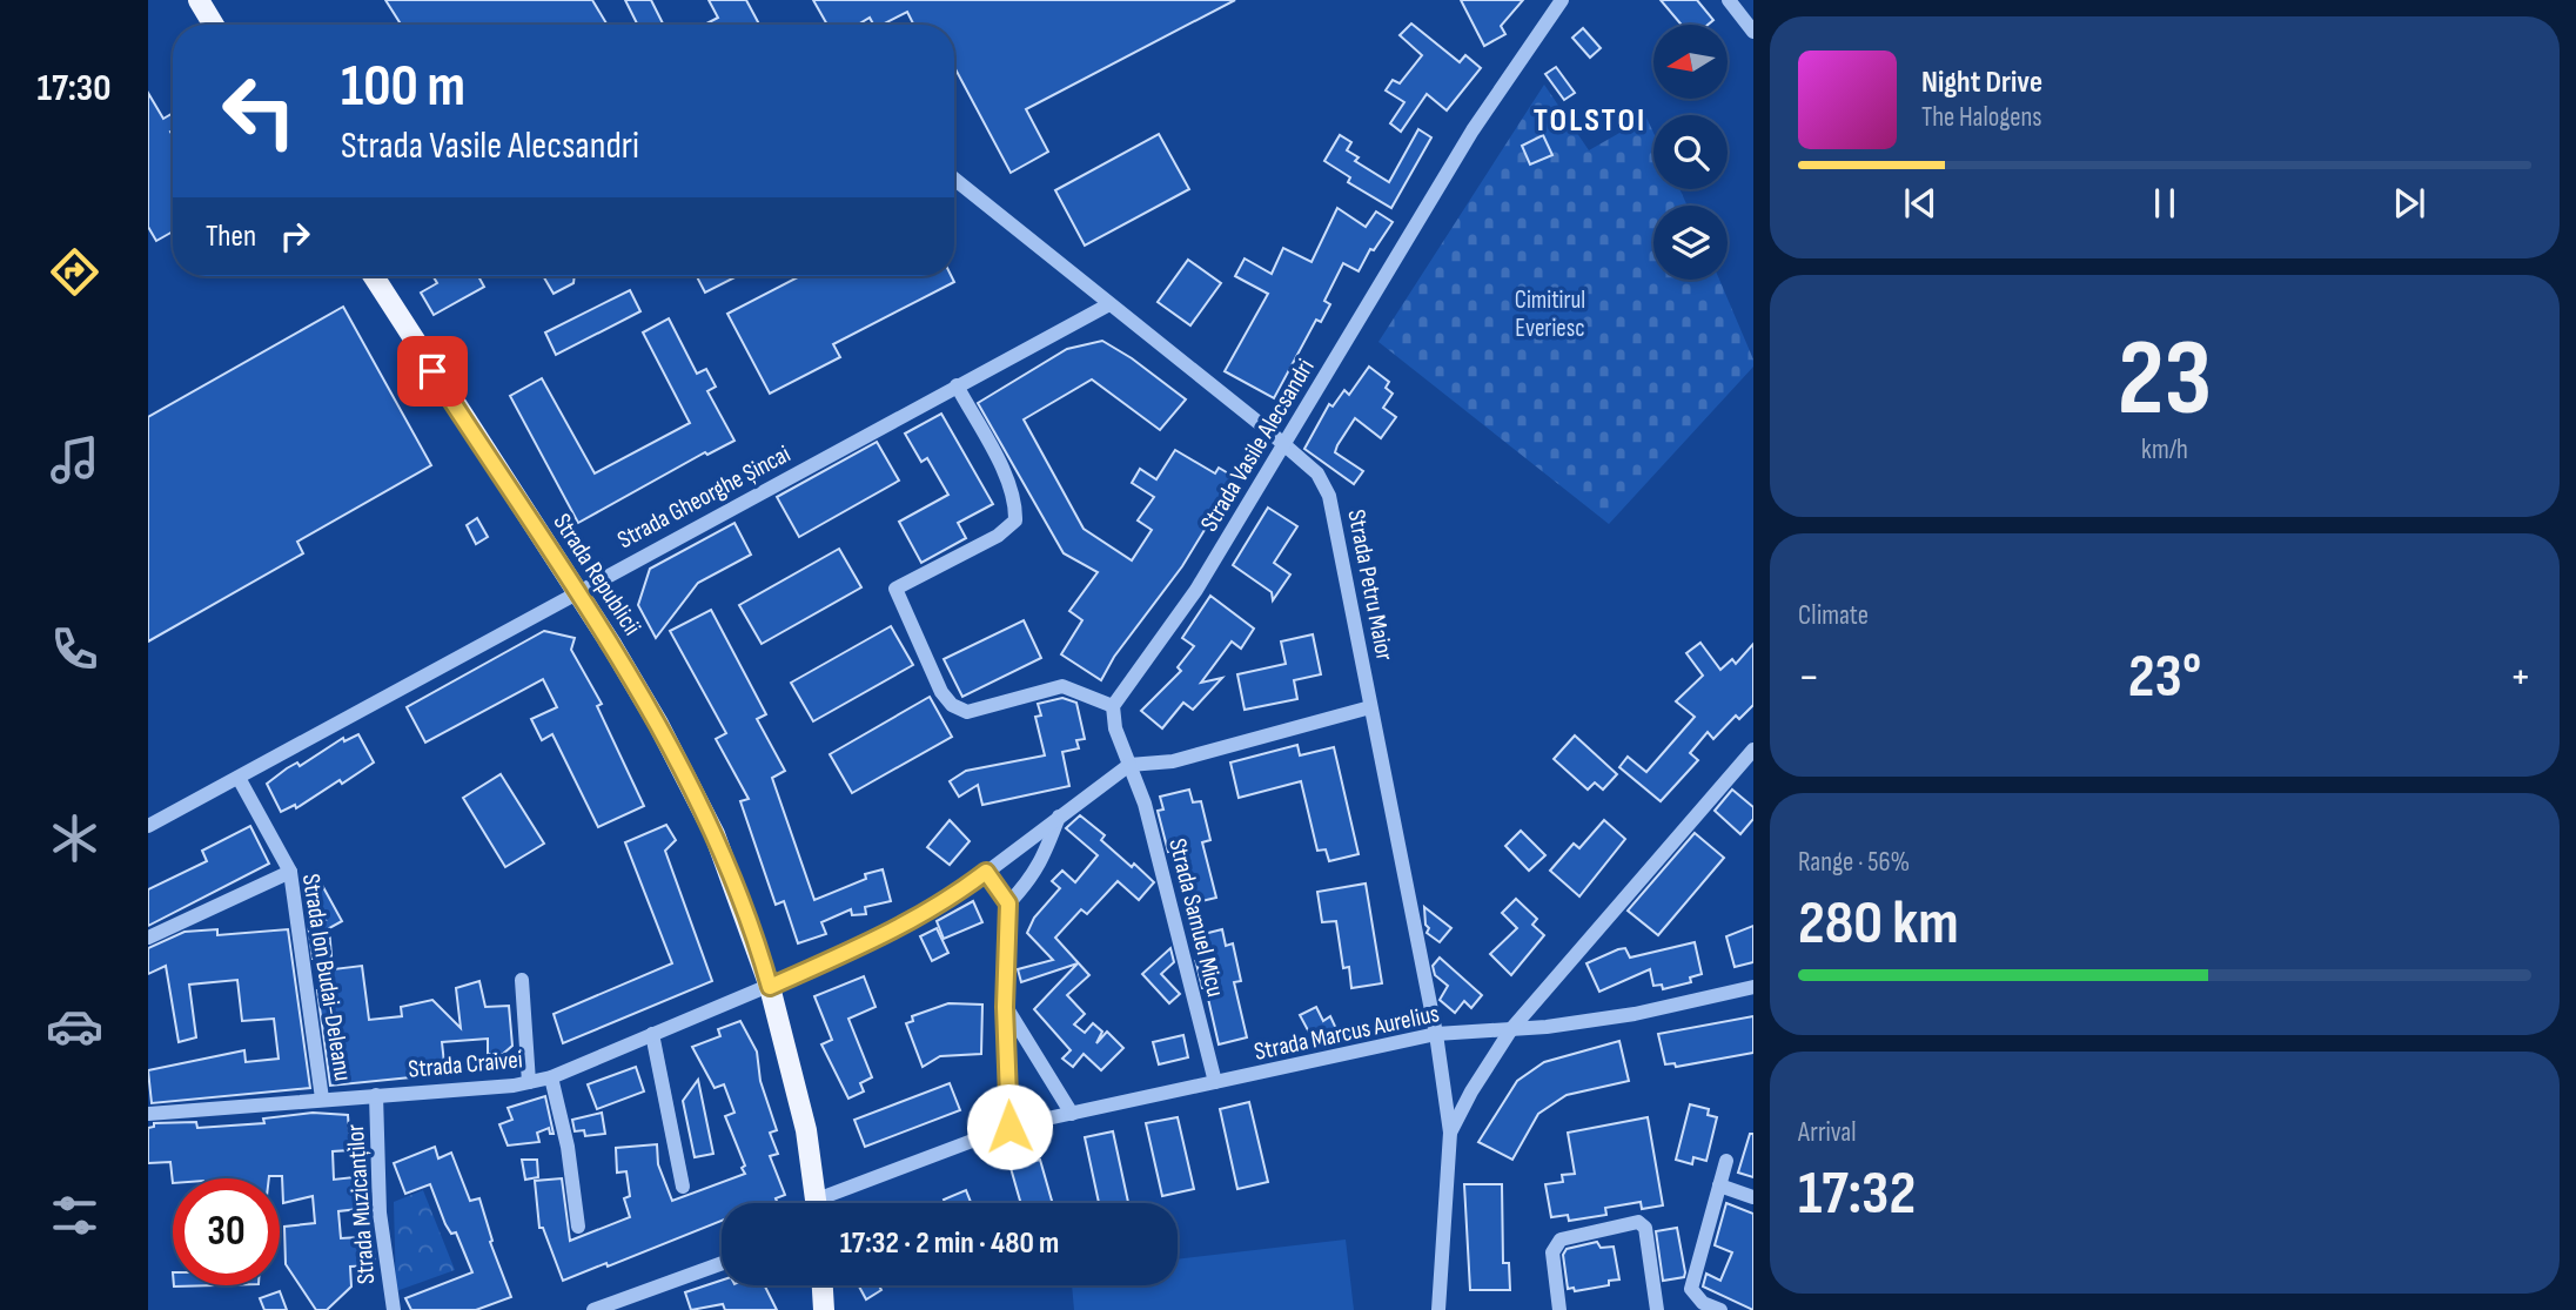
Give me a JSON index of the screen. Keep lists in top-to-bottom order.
{
  "streets": {
    "main road": ["Strada Republicii"],
    "street": [
      "Strada Vasile Alecsandri",
      "Strada Gheorghe Șincai",
      "Strada Petru Maior",
      "Strada Samuel Micu",
      "Strada Ion Budai-Deleanu",
      "Strada Marcus Aurelius",
      "Strada Craivei",
      "Strada Muzicanților"
    ]
  },
  "crossings": [
    ["Strada Vasile Alecsandri", "Strada Petru Maior"],
    ["Strada Gheorghe Șincai", "Strada Republicii"],
    ["Strada Gheorghe Șincai", "Strada Petru Maior"],
    ["Strada Gheorghe Șincai", "Strada Ion Budai-Deleanu"],
    ["Strada Republicii", "Strada Craivei"],
    ["Strada Petru Maior", "Strada Marcus Aurelius"],
    ["Strada Samuel Micu", "Strada Marcus Aurelius"],
    ["Strada Ion Budai-Deleanu", "Strada Craivei"],
    ["Strada Craivei", "Strada Muzicanților"]
  ],
  "districts": ["TOLSTOI"],
  "parks": ["Cimitirul Everiesc"],
  "north": "left",
  "page": {
    "tabs": "17:30",
    "turn": ["100 m", "Strada Vasile Alecsandri"],
    "song": ["Night Drive", "The Halogens"],
    "then": "Then",
    "tile": [
      ["23", "km/h"],
      "Climate",
      ["Range · 56%", "280 km"],
      ["Arrival", "17:32"]
    ],
    "heat": ["−", "23°", "+"],
    "limit": "30",
    "trip": "17:32 · 2 min · 480 m"
  }
}
